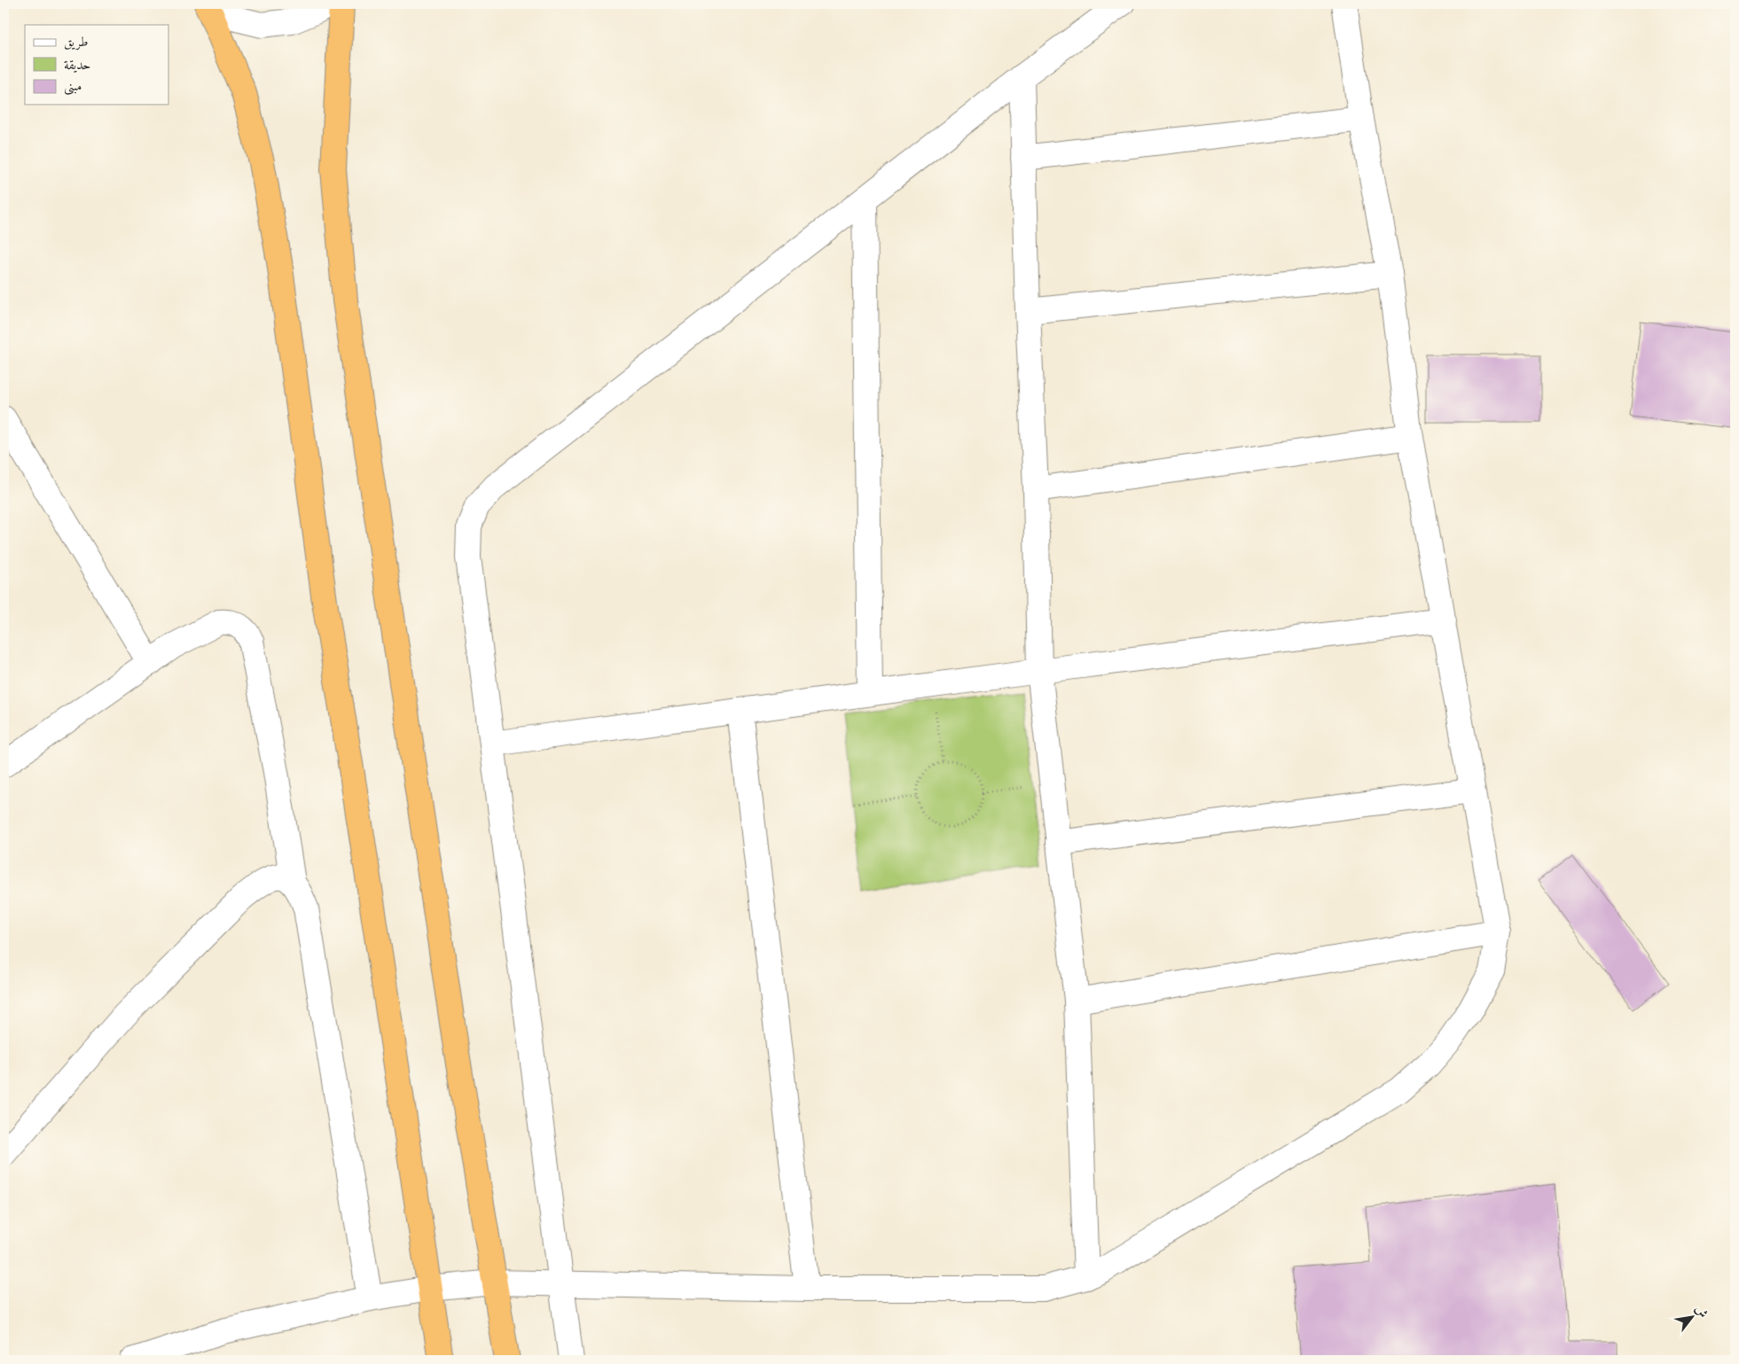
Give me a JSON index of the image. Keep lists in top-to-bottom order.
{
  "legend": ["طريق", "حديقة", "مبنى"],
  "north": "top right"
}
